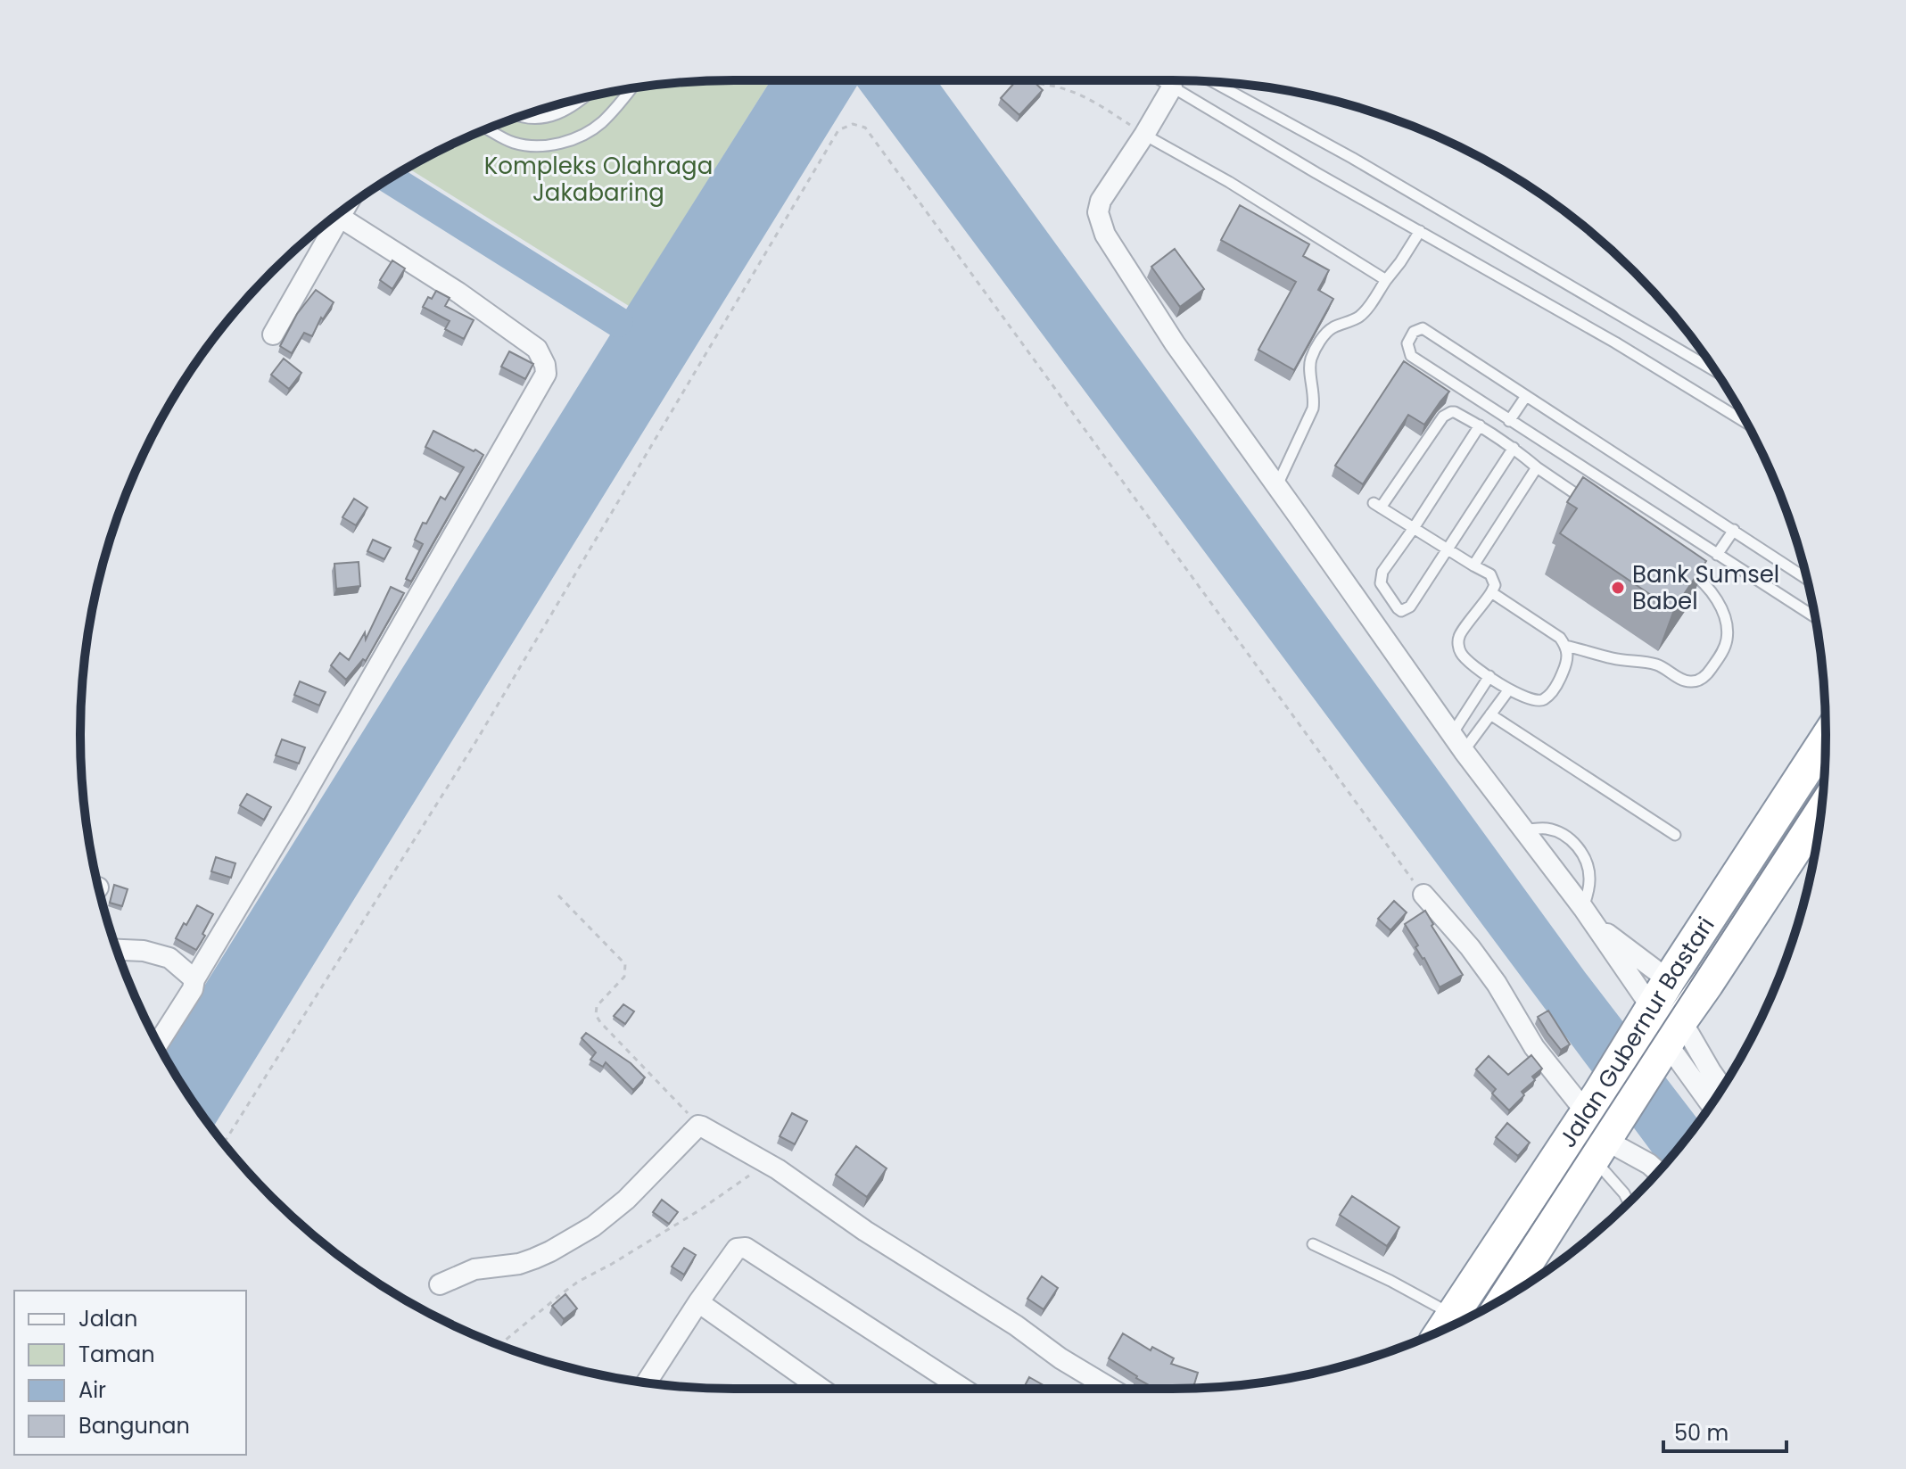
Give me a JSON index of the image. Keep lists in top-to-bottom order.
{
  "streets": {
    "highway": ["Jalan Gubernur Bastari"]
  },
  "parks": ["Kompleks Olahraga Jakabaring"],
  "places": ["Bank Sumsel Babel"],
  "legend": [
    "Jalan",
    "Taman",
    "Air",
    "Bangunan"
  ],
  "scale_bar": "50 m"
}
